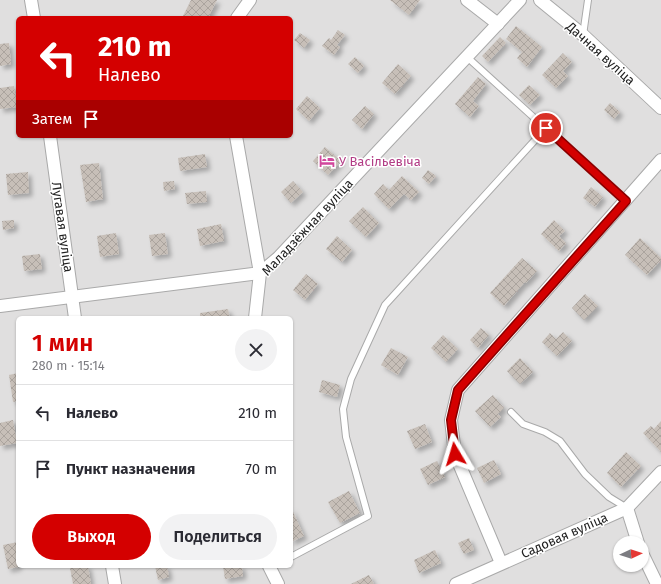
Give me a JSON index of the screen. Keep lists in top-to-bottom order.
{
  "streets": {
    "street": [
      "Дачная вуліца",
      "Лугавая вуліца",
      "Маладзёжная вуліца",
      "Садовая вуліца"
    ]
  },
  "places": {
    "hotel": ["У Васільевіча"]
  },
  "north": "right",
  "page": {
    "turn": ["210 m", "Налево"],
    "then": "Затем",
    "heading": ["1 мин", "280 m · 15:14"],
    "list": [
      {
        "name": "Налево",
        "value": "210 m"
      },
      {
        "name": "Пункт назначения",
        "value": "70 m"
      }
    ],
    "buttons": ["Выход", "Поделиться"]
  }
}
